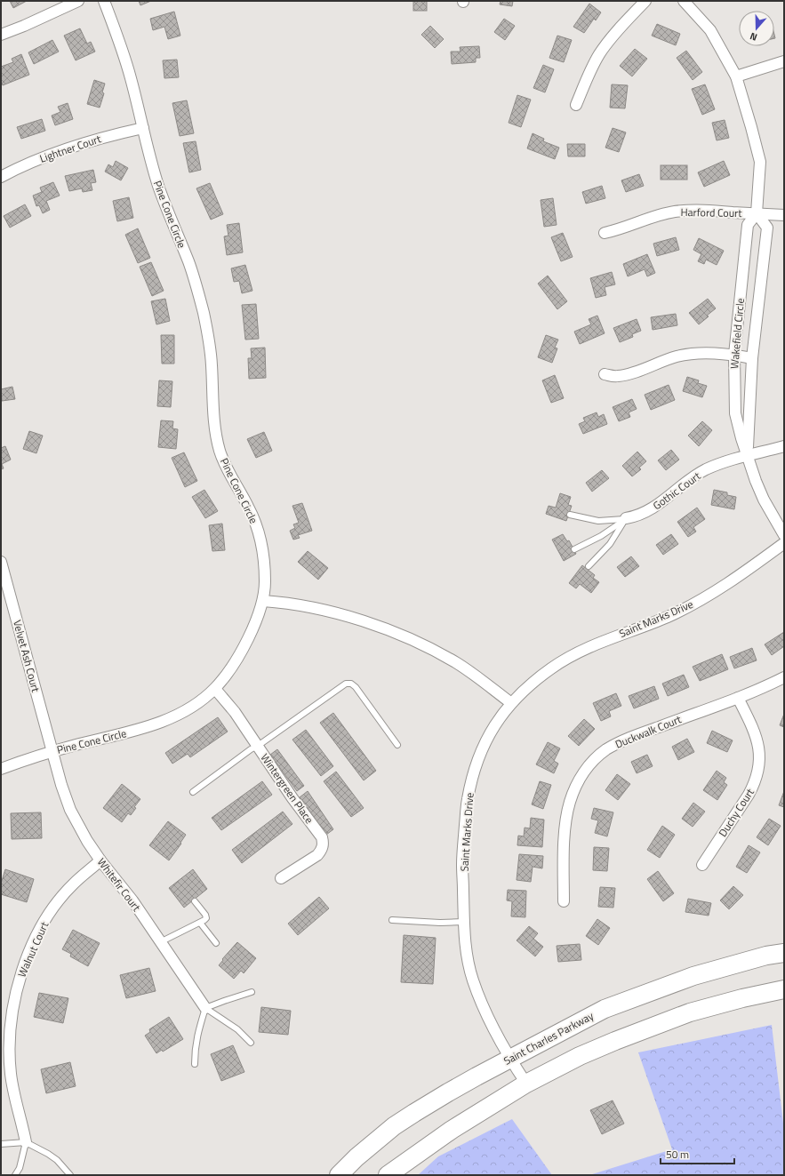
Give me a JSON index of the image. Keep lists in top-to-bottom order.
{
  "streets": {
    "main road": ["Saint Charles Parkway"],
    "street": [
      "Lightner Court",
      "Harford Court",
      "Pine Cone Circle",
      "Wakefield Circle",
      "Gothic Court",
      "Saint Marks Drive",
      "Velvet Ash Court",
      "Duckwalk Court",
      "Wintergreen Place",
      "Duchy Court",
      "Whitefir Court",
      "Walnut Court"
    ]
  },
  "crossings": [
    ["Lightner Court", "Pine Cone Circle"],
    ["Harford Court", "Wakefield Circle"],
    ["Pine Cone Circle", "Velvet Ash Court"],
    ["Pine Cone Circle", "Wintergreen Place"],
    ["Pine Cone Circle", "Whitefir Court"],
    ["Wakefield Circle", "Gothic Court"],
    ["Saint Marks Drive", "Saint Charles Parkway"],
    ["Velvet Ash Court", "Whitefir Court"],
    ["Duckwalk Court", "Duchy Court"],
    ["Whitefir Court", "Walnut Court"]
  ],
  "scale_bar": "50 m",
  "north": "bottom"
}
